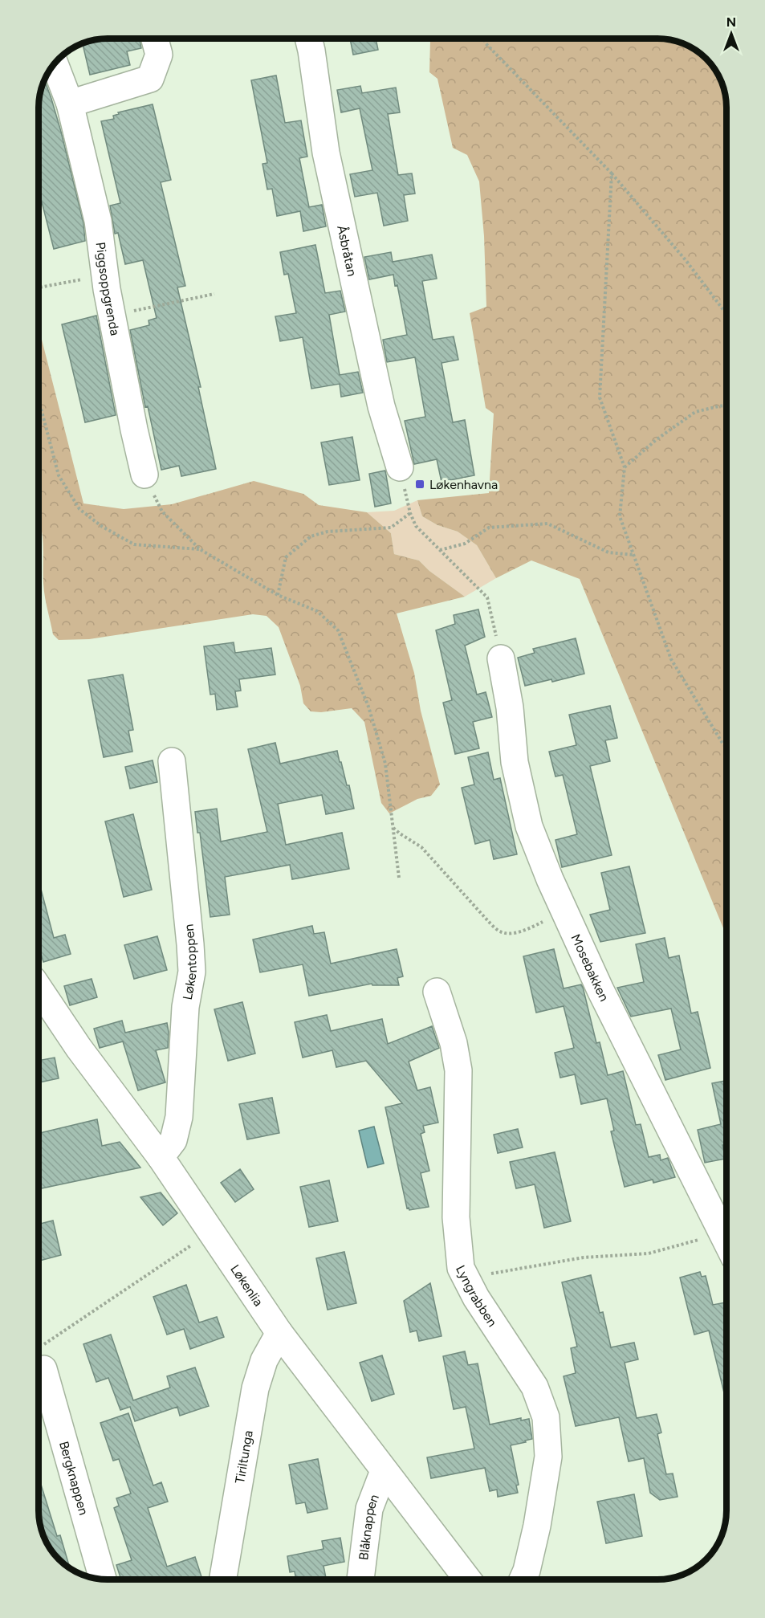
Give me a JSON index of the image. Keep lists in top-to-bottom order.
{
  "streets": {
    "street": [
      "Åsbråtan",
      "Piggsoppgrenda",
      "Løkentoppen",
      "Mosebakken",
      "Løkenlia",
      "Lyngrabben",
      "Tiriltunga",
      "Bergknappen",
      "Blåknappen"
    ]
  },
  "crossings": [
    ["Løkentoppen", "Løkenlia"],
    ["Løkenlia", "Tiriltunga"],
    ["Løkenlia", "Blåknappen"]
  ],
  "places": {
    "transit": ["Løkenhavna"]
  },
  "north": "top"
}
